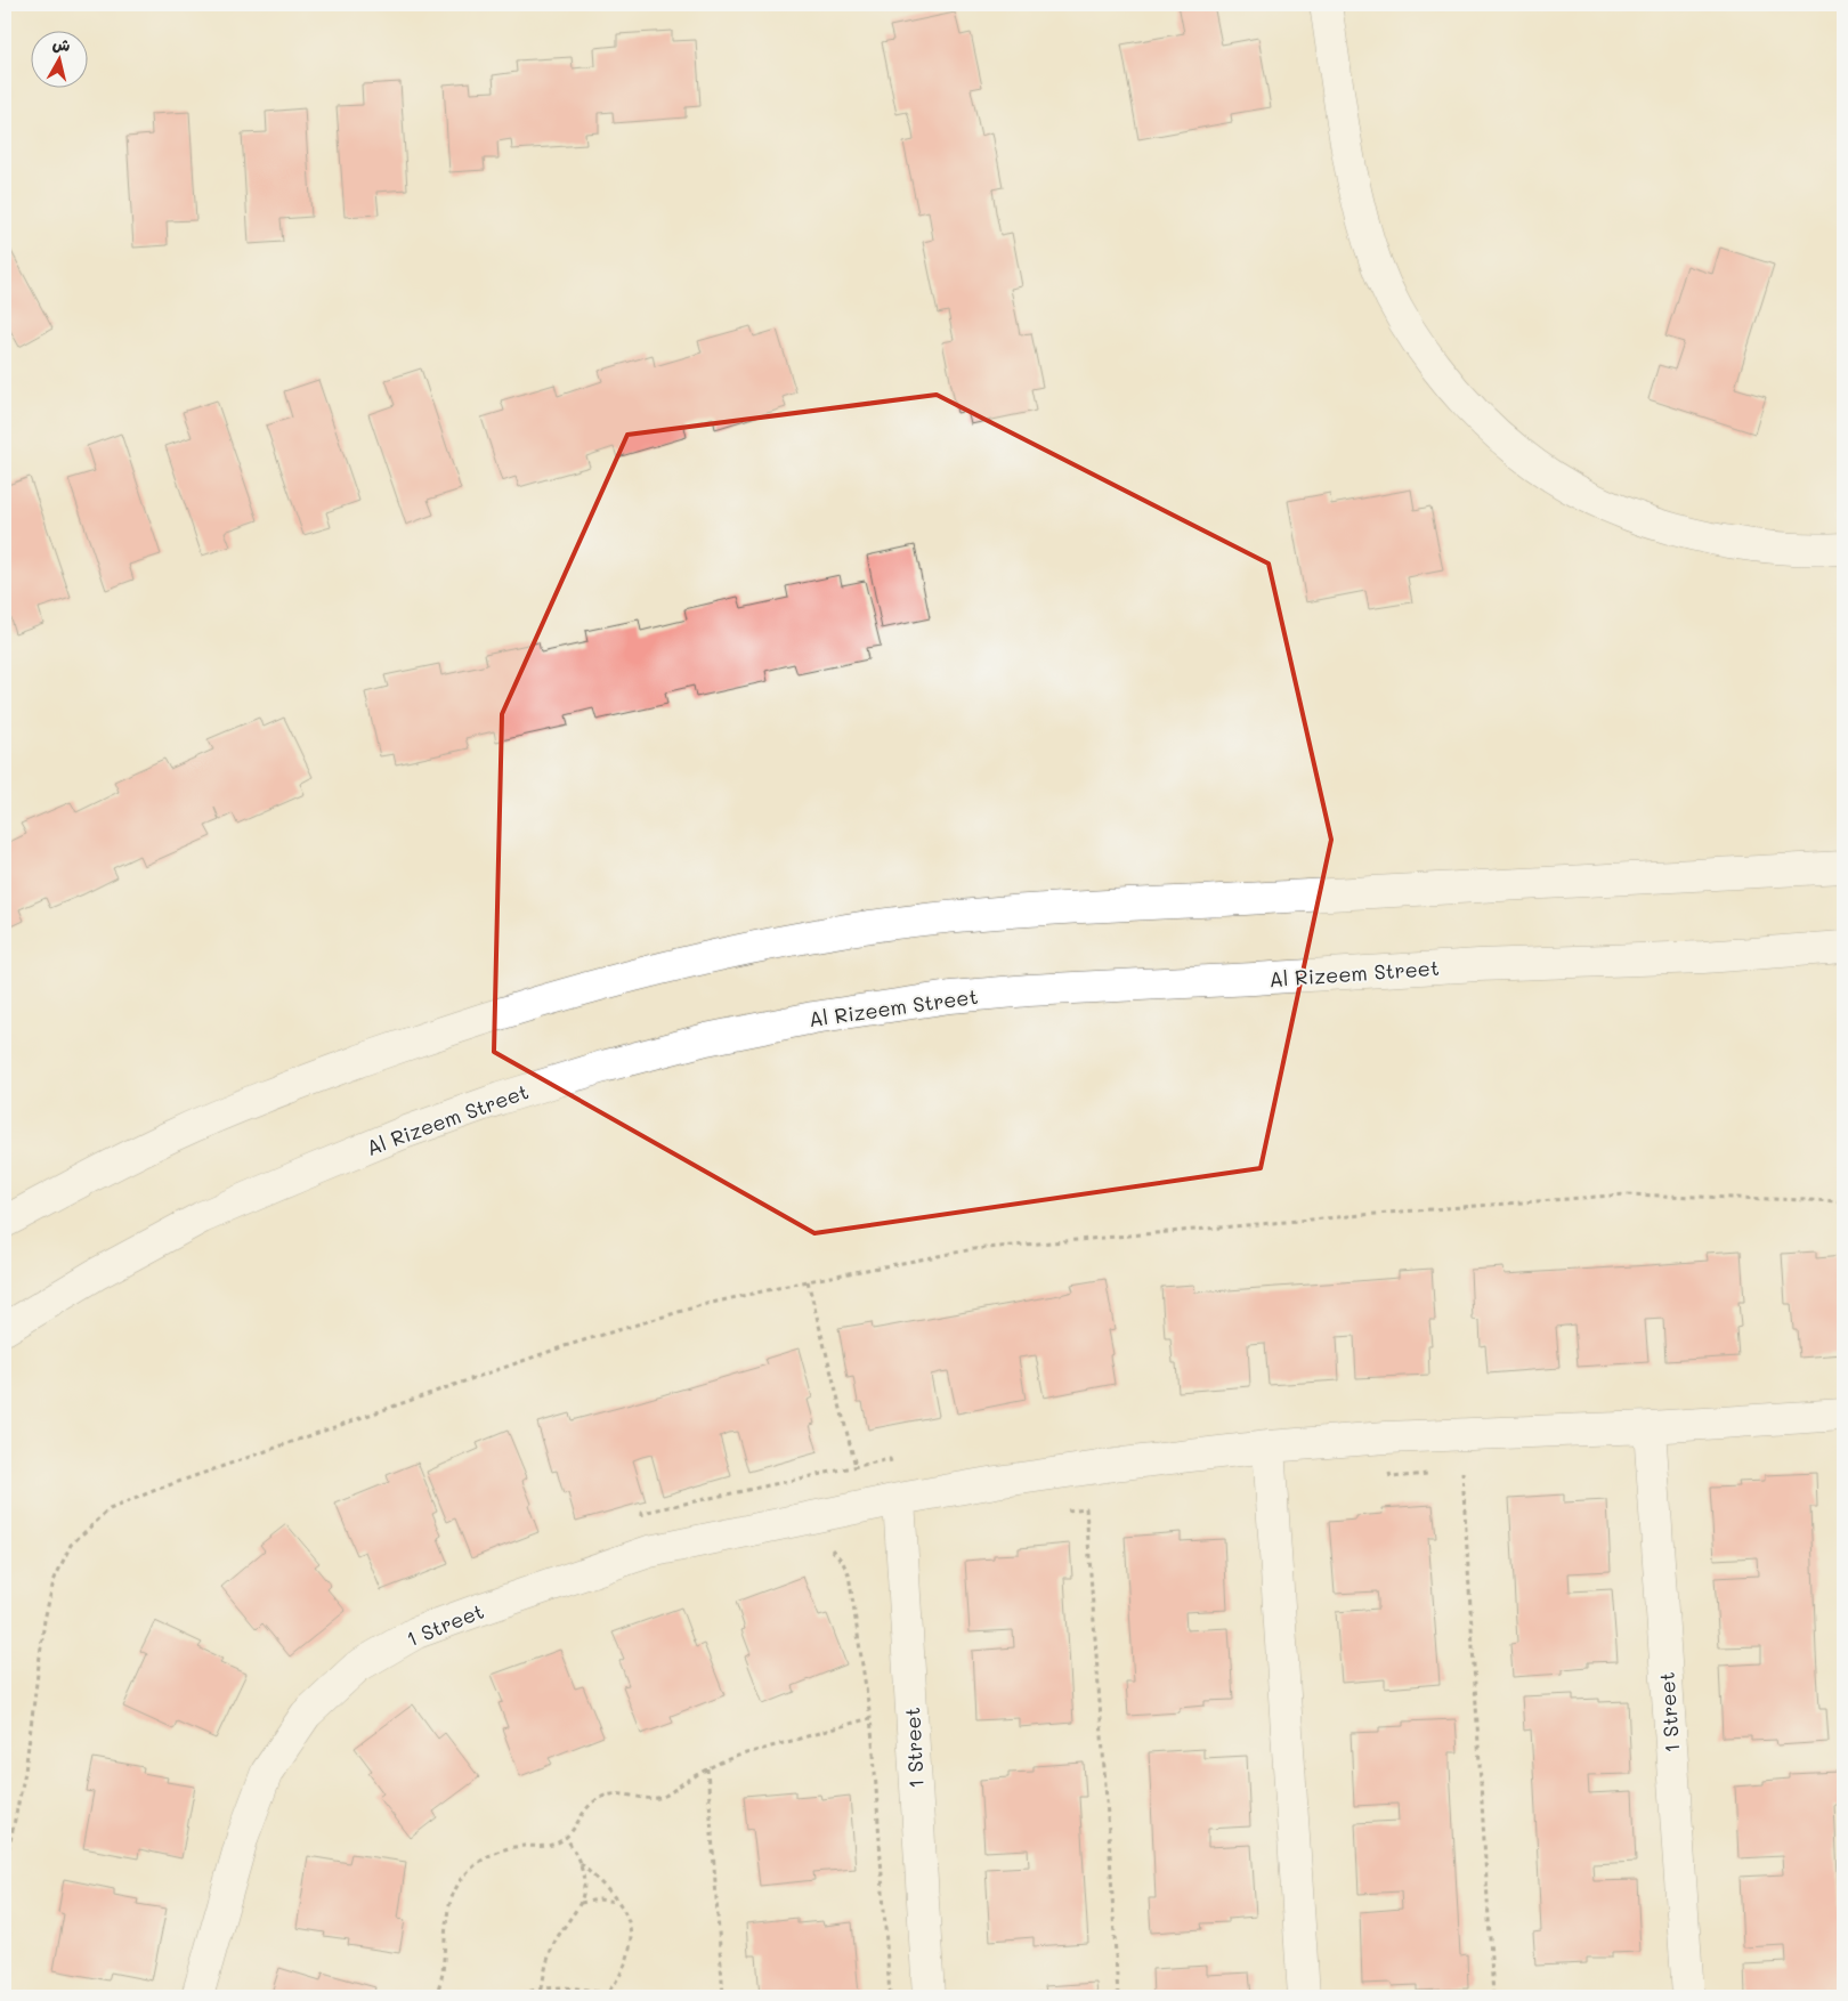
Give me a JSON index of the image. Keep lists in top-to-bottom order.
{
  "streets": {
    "street": ["Al Rizeem Street", "1 Street"]
  },
  "north": "top"
}
